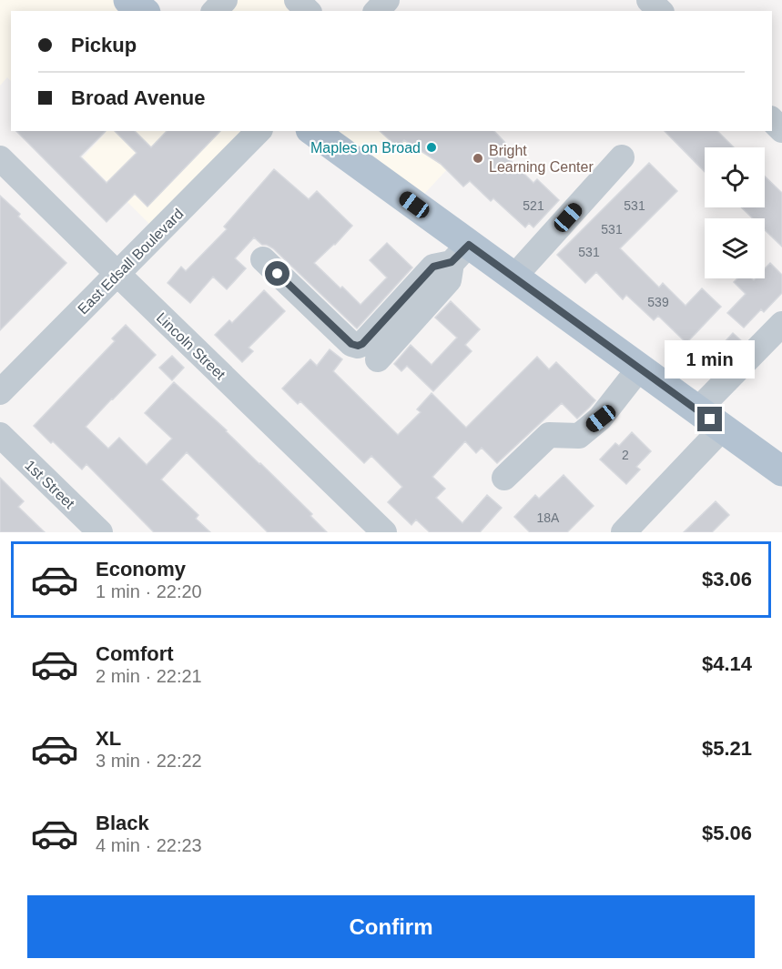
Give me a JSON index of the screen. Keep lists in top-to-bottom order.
{
  "streets": {
    "street": ["East Edsall Boulevard", "Lincoln Street", "1st Street"]
  },
  "crossings": [
    ["East Edsall Boulevard", "Lincoln Street"]
  ],
  "places": ["Maples on Broad", "Bright Learning Center"],
  "house_numbers": [
    "521",
    "531",
    "531",
    "531",
    "539",
    "2",
    "18A"
  ],
  "page": {
    "banner": ["Pickup", "Broad Avenue"],
    "bubble": "1 min",
    "list": [
      {
        "name": "Economy",
        "note": "1 min · 22:20",
        "value": "$3.06"
      },
      {
        "name": "Comfort",
        "note": "2 min · 22:21",
        "value": "$4.14"
      },
      {
        "name": "XL",
        "note": "3 min · 22:22",
        "value": "$5.21"
      },
      {
        "name": "Black",
        "note": "4 min · 22:23",
        "value": "$5.06"
      }
    ],
    "buttons": "Confirm"
  }
}
